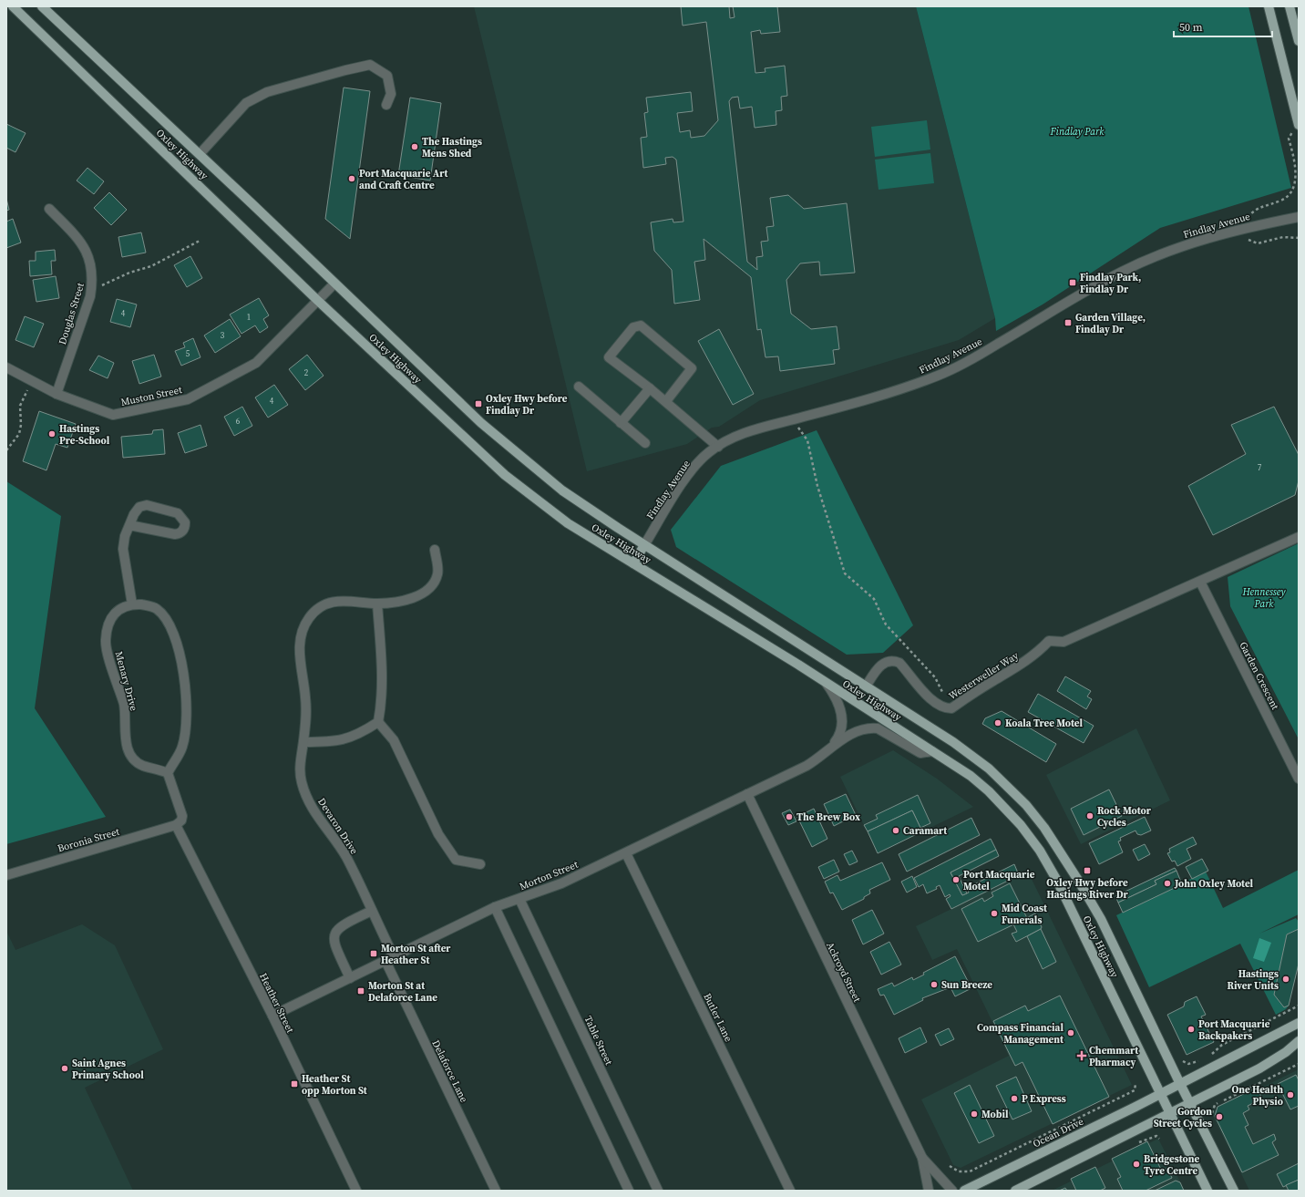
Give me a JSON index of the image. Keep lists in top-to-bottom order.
{
  "streets": {
    "main road": ["Oxley Highway", "Ocean Drive"],
    "street": [
      "Findlay Avenue",
      "Douglas Street",
      "Muston Street",
      "Westerweller Way",
      "Garden Crescent",
      "Menary Drive",
      "Devaron Drive",
      "Boronia Street",
      "Morton Street",
      "Ackroyd Street",
      "Heather Street",
      "Butler Lane",
      "Table Street",
      "Delaforce Lane"
    ]
  },
  "crossings": [
    ["Oxley Highway", "Findlay Avenue"],
    ["Oxley Highway", "Muston Street"],
    ["Oxley Highway", "Westerweller Way"],
    ["Oxley Highway", "Morton Street"],
    ["Oxley Highway", "Ocean Drive"],
    ["Douglas Street", "Muston Street"],
    ["Westerweller Way", "Garden Crescent"],
    ["Devaron Drive", "Morton Street"],
    ["Devaron Drive", "Delaforce Lane"],
    ["Boronia Street", "Heather Street"],
    ["Morton Street", "Ackroyd Street"],
    ["Morton Street", "Heather Street"],
    ["Morton Street", "Butler Lane"],
    ["Morton Street", "Table Street"],
    ["Morton Street", "Delaforce Lane"]
  ],
  "parks": ["Findlay Park", "Hennessey Park"],
  "places": {
    "other": [
      "The Hastings Mens Shed",
      "Port Macquarie Art and Craft Centre",
      "Hastings Pre-School",
      "Koala Tree Motel",
      "Rock Motor Cycles",
      "The Brew Box",
      "Caramart",
      "Port Macquarie Motel",
      "John Oxley Motel",
      "Mid Coast Funerals",
      "Hastings River Units",
      "Sun Breeze",
      "Port Macquarie Backpakers",
      "Compass Financial Management",
      "Saint Agnes Primary School",
      "One Health Physio",
      "P Express",
      "Mobil",
      "Gordon Street Cycles",
      "Bridgestone Tyre Centre"
    ],
    "transit": [
      "Findlay Park, Findlay Dr",
      "Garden Village, Findlay Dr",
      "Oxley Hwy before Findlay Dr",
      "Oxley Hwy before Hastings River Dr",
      "Morton St after Heather St",
      "Morton St at Delaforce Lane",
      "Heather St opp Morton St"
    ],
    "health": ["Chemmart Pharmacy"]
  },
  "house_numbers": [
    "4",
    "1",
    "3",
    "5",
    "2",
    "4",
    "6",
    "7"
  ],
  "scale_bar": "50 m"
}
